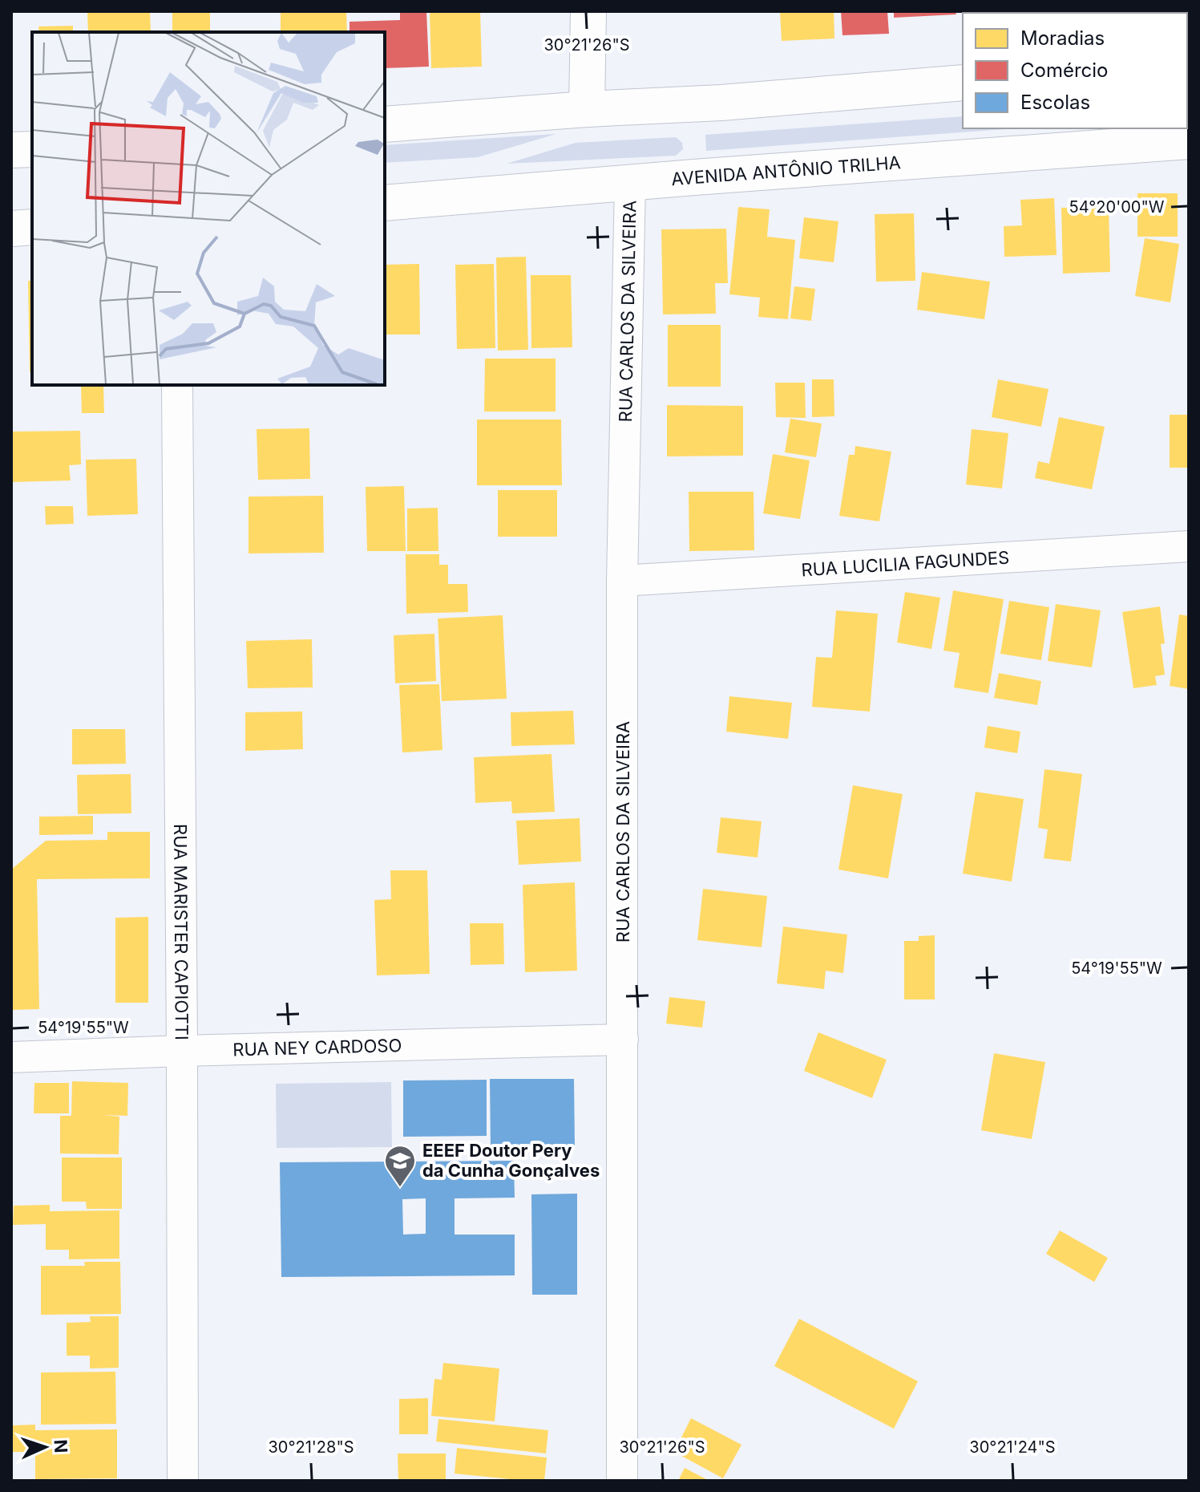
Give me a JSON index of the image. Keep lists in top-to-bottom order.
{
  "streets": {
    "main road": ["AVENIDA ANTÔNIO TRILHA"],
    "street": [
      "RUA CARLOS DA SILVEIRA",
      "RUA LUCILIA FAGUNDES",
      "RUA MARISTER CAPIOTTI",
      "RUA NEY CARDOSO"
    ]
  },
  "crossings": [
    ["AVENIDA ANTÔNIO TRILHA", "RUA CARLOS DA SILVEIRA"],
    ["RUA CARLOS DA SILVEIRA", "RUA LUCILIA FAGUNDES"],
    ["RUA CARLOS DA SILVEIRA", "RUA NEY CARDOSO"],
    ["RUA MARISTER CAPIOTTI", "RUA NEY CARDOSO"]
  ],
  "places": {
    "school or university": ["EEEF Doutor Pery da Cunha Gonçalves"]
  },
  "legend": ["Moradias", "Comércio", "Escolas"],
  "north": "right",
  "coordinates": [
    "30°21'26\"S",
    "54°20'00\"W",
    "54°19'55\"W",
    "30°21'28\"S",
    "30°21'24\"S"
  ]
}
